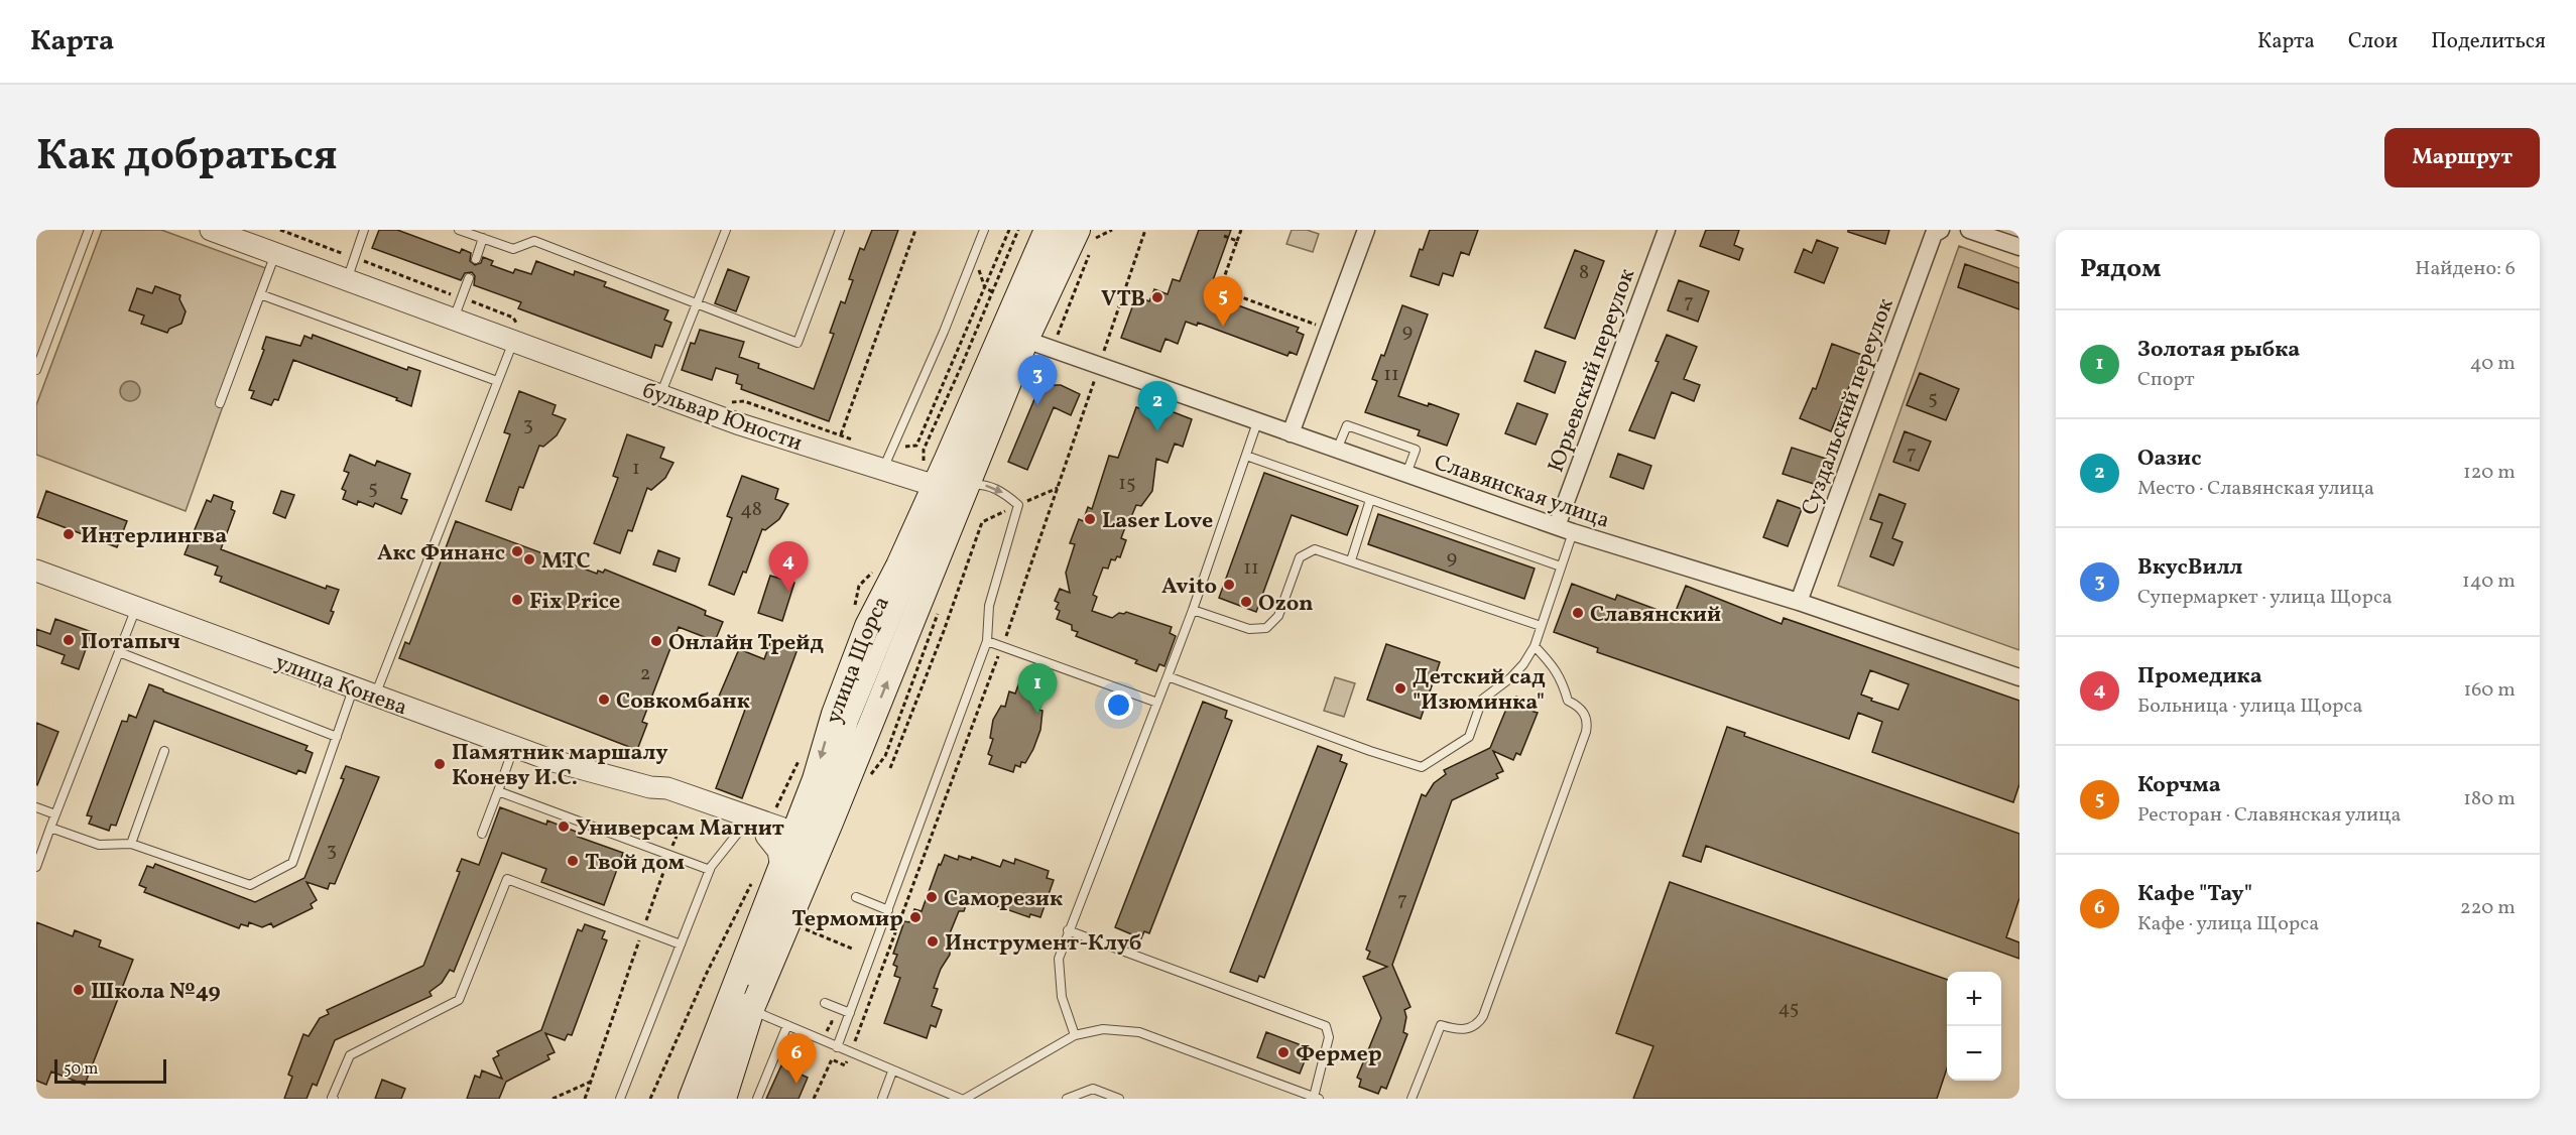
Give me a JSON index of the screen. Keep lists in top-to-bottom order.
{
  "streets": {
    "main road": ["улица Щорса"],
    "street": [
      "Юрьевский переулок",
      "Суздальский переулок",
      "бульвар Юности",
      "Славянская улица",
      "улица Конева"
    ]
  },
  "crossings": [
    ["Юрьевский переулок", "Славянская улица"],
    ["Суздальский переулок", "Славянская улица"],
    ["бульвар Юности", "улица Щорса"],
    ["Славянская улица", "улица Щорса"],
    ["улица Щорса", "улица Конева"]
  ],
  "places": [
    "VTB",
    "Laser Love",
    "Интерлингва",
    "Акс Финанс",
    "МТС",
    "Avito",
    "Fix Price",
    "Ozon",
    "Славянский",
    "Потапыч",
    "Онлайн Трейд",
    "Детский сад \"Изюминка\"",
    "Совкомбанк",
    "Памятник маршалу Коневу И.С.",
    "Универсам Магнит",
    "Твой дом",
    "Саморезик",
    "Термомир",
    "Инструмент-Клуб",
    "Школа №49",
    "Фермер"
  ],
  "house_numbers": [
    "8",
    "7",
    "9",
    "11",
    "5",
    "3",
    "7",
    "1",
    "15",
    "5",
    "48",
    "9",
    "11",
    "2",
    "3",
    "7",
    "45"
  ],
  "scale_bar": "50 m",
  "page": {
    "header": "Карта",
    "nav": ["Карта", "Слои", "Поделиться"],
    "title": "Как добраться",
    "buttons": "Маршрут",
    "heading": ["Рядом", "Найдено: 6"],
    "pins": [
      "5",
      "3",
      "2",
      "4",
      "1",
      "6"
    ],
    "list": [
      {
        "mark": "1",
        "name": "Золотая рыбка",
        "note": "Спорт",
        "value": "40 m"
      },
      {
        "mark": "2",
        "name": "Оазис",
        "note": "Место · Славянская улица",
        "value": "120 m"
      },
      {
        "mark": "3",
        "name": "ВкусВилл",
        "note": "Супермаркет · улица Щорса",
        "value": "140 m"
      },
      {
        "mark": "4",
        "name": "Промедика",
        "note": "Больница · улица Щорса",
        "value": "160 m"
      },
      {
        "mark": "5",
        "name": "Корчма",
        "note": "Ресторан · Славянская улица",
        "value": "180 m"
      },
      {
        "mark": "6",
        "name": "Кафе \"Тау\"",
        "note": "Кафе · улица Щорса",
        "value": "220 m"
      }
    ],
    "map_buttons": ["+", "−"],
    "scale": "50 m"
  }
}
